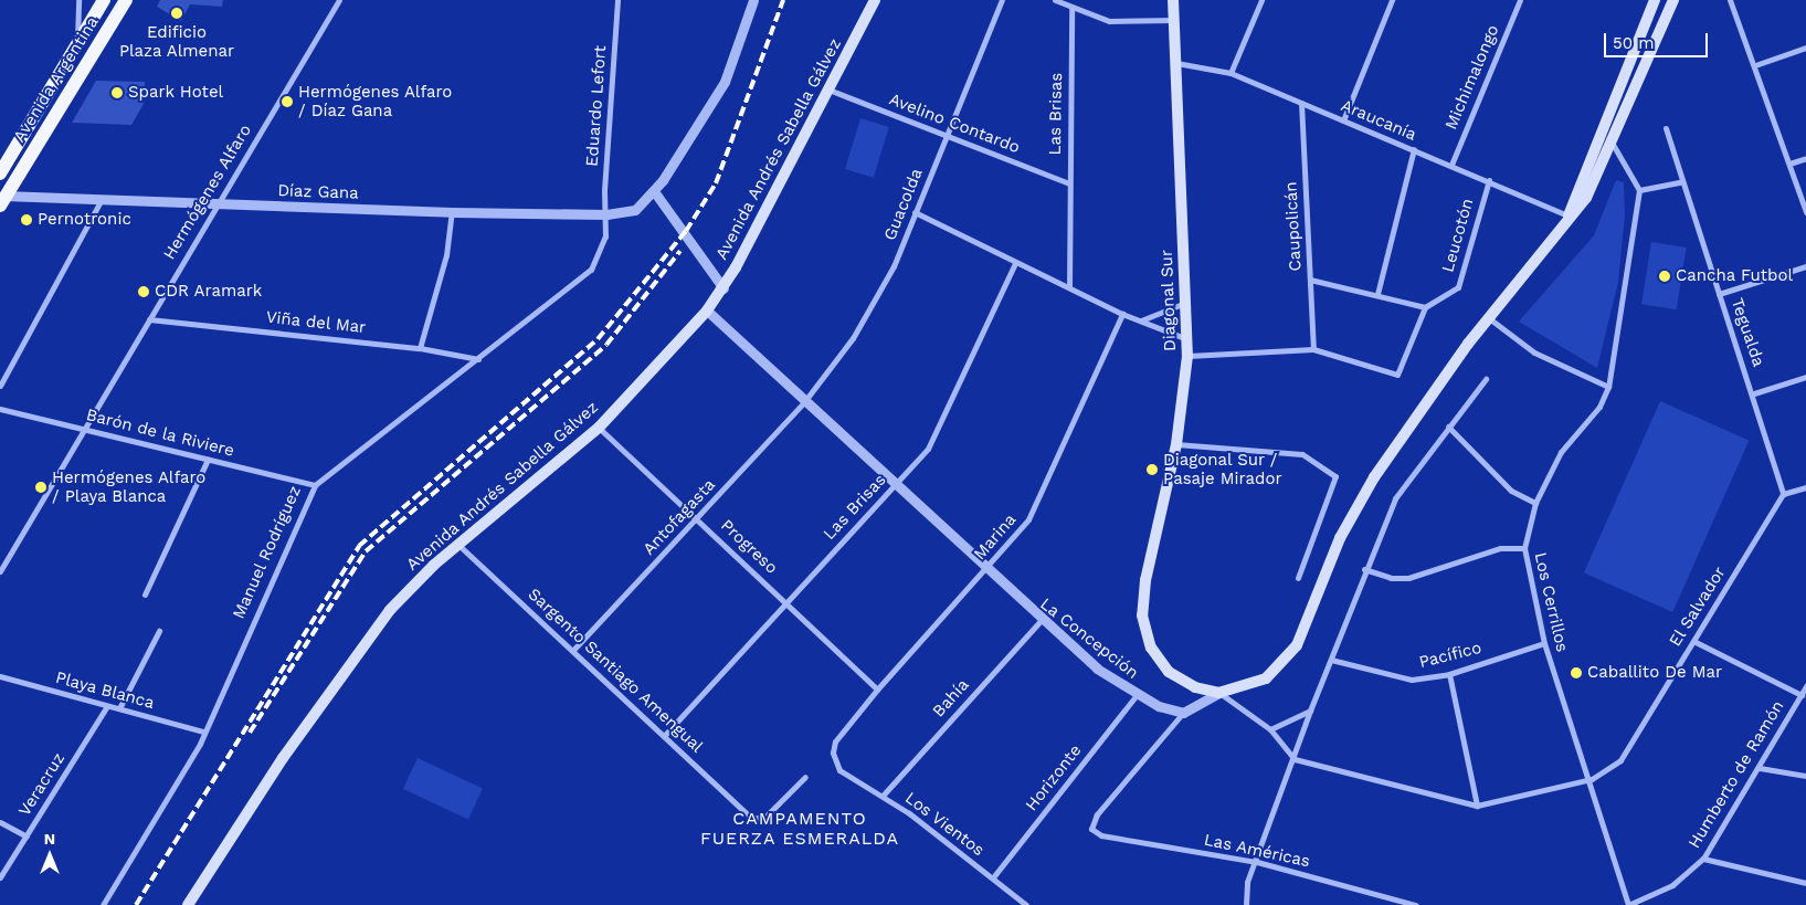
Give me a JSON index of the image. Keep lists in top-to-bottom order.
{
  "streets": {
    "main road": ["Avenida Argentina", "Avenida Andrés Sabella Gálvez", "Diagonal Sur"],
    "street": [
      "Michimalongo",
      "Eduardo Lefort",
      "Las Brisas",
      "Araucanía",
      "Avelino Contardo",
      "Hermógenes Alfaro",
      "Díaz Gana",
      "Guacolda",
      "Caupolicán",
      "Leucotón",
      "Viña del Mar",
      "Tegualda",
      "Barón de la Riviere",
      "Antofagasta",
      "Marina",
      "Progreso",
      "Manuel Rodríguez",
      "Los Cerrillos",
      "El Salvador",
      "La Concepción",
      "Pacífico",
      "Sargento Santiago Amengual",
      "Playa Blanca",
      "Bahía",
      "Humberto de Ramón",
      "Horizonte",
      "Veracruz",
      "Los Vientos",
      "Las Américas"
    ]
  },
  "crossings": [
    ["Michimalongo", "Araucanía"],
    ["Avenida Argentina", "Díaz Gana"],
    ["Eduardo Lefort", "Díaz Gana"],
    ["Eduardo Lefort", "Manuel Rodríguez"],
    ["Las Brisas", "Avelino Contardo"],
    ["Las Brisas", "Progreso"],
    ["Las Brisas", "La Concepción"],
    ["Las Brisas", "Sargento Santiago Amengual"],
    ["Araucanía", "Caupolicán"],
    ["Araucanía", "Leucotón"],
    ["Araucanía", "Diagonal Sur"],
    ["Avelino Contardo", "Avenida Andrés Sabella Gálvez"],
    ["Avelino Contardo", "Guacolda"],
    ["Avenida Andrés Sabella Gálvez", "Progreso"],
    ["Avenida Andrés Sabella Gálvez", "La Concepción"],
    ["Avenida Andrés Sabella Gálvez", "Sargento Santiago Amengual"],
    ["Hermógenes Alfaro", "Díaz Gana"],
    ["Hermógenes Alfaro", "Viña del Mar"],
    ["Hermógenes Alfaro", "Barón de la Riviere"],
    ["Díaz Gana", "Manuel Rodríguez"],
    ["Guacolda", "Antofagasta"],
    ["Guacolda", "La Concepción"],
    ["Viña del Mar", "Manuel Rodríguez"],
    ["Tegualda", "El Salvador"],
    ["Barón de la Riviere", "Manuel Rodríguez"],
    ["Antofagasta", "Progreso"],
    ["Antofagasta", "La Concepción"],
    ["Antofagasta", "Sargento Santiago Amengual"],
    ["Marina", "Progreso"],
    ["Marina", "La Concepción"],
    ["Marina", "Los Vientos"],
    ["Manuel Rodríguez", "Playa Blanca"],
    ["Los Cerrillos", "El Salvador"],
    ["Los Cerrillos", "Pacífico"],
    ["Los Cerrillos", "Humberto de Ramón"],
    ["La Concepción", "Bahía"],
    ["La Concepción", "Horizonte"],
    ["La Concepción", "Las Américas"],
    ["Playa Blanca", "Veracruz"],
    ["Bahía", "Los Vientos"],
    ["Horizonte", "Los Vientos"]
  ],
  "districts": ["CAMPAMENTO FUERZA ESMERALDA"],
  "places": [
    "Edificio Plaza Almenar",
    "Spark Hotel",
    "Hermógenes Alfaro / Díaz Gana",
    "Pernotronic",
    "Cancha Futbol",
    "CDR Aramark",
    "Diagonal Sur / Pasaje Mirador",
    "Hermógenes Alfaro / Playa Blanca",
    "Caballito De Mar"
  ],
  "scale_bar": "50 m",
  "north": "top"
}
